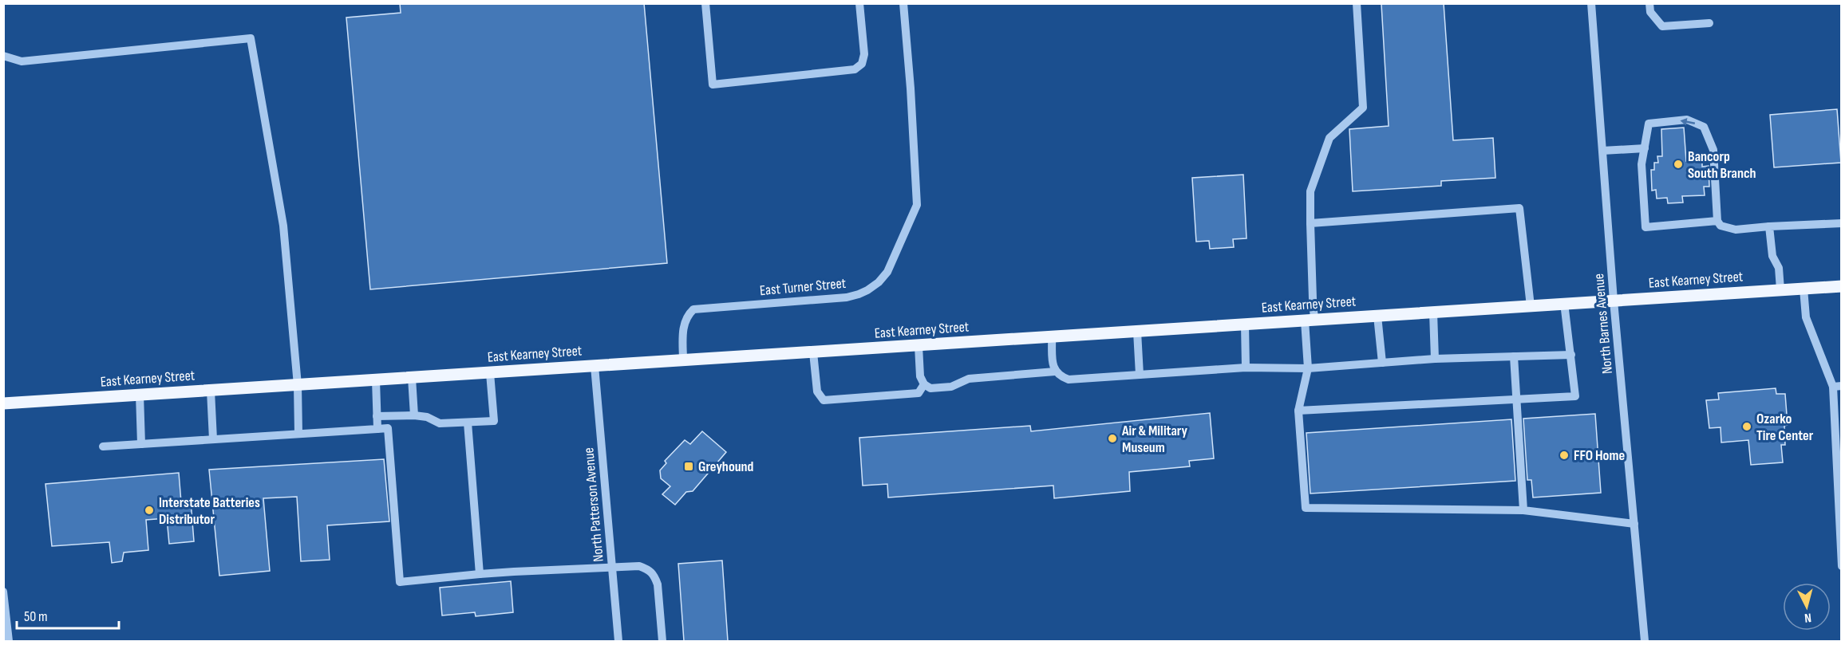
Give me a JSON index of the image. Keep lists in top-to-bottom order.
{
  "streets": {
    "main road": ["East Kearney Street"],
    "street": ["East Turner Street", "North Barnes Avenue", "North Patterson Avenue"]
  },
  "crossings": [
    ["East Kearney Street", "East Turner Street"],
    ["East Kearney Street", "North Barnes Avenue"],
    ["East Kearney Street", "North Patterson Avenue"]
  ],
  "places": {
    "other": [
      "Bancorp South Branch",
      "Ozarko Tire Center",
      "Air & Military Museum",
      "FFO Home",
      "Interstate Batteries Distributor"
    ],
    "transit": ["Greyhound"]
  },
  "scale_bar": "50 m",
  "north": "bottom"
}
